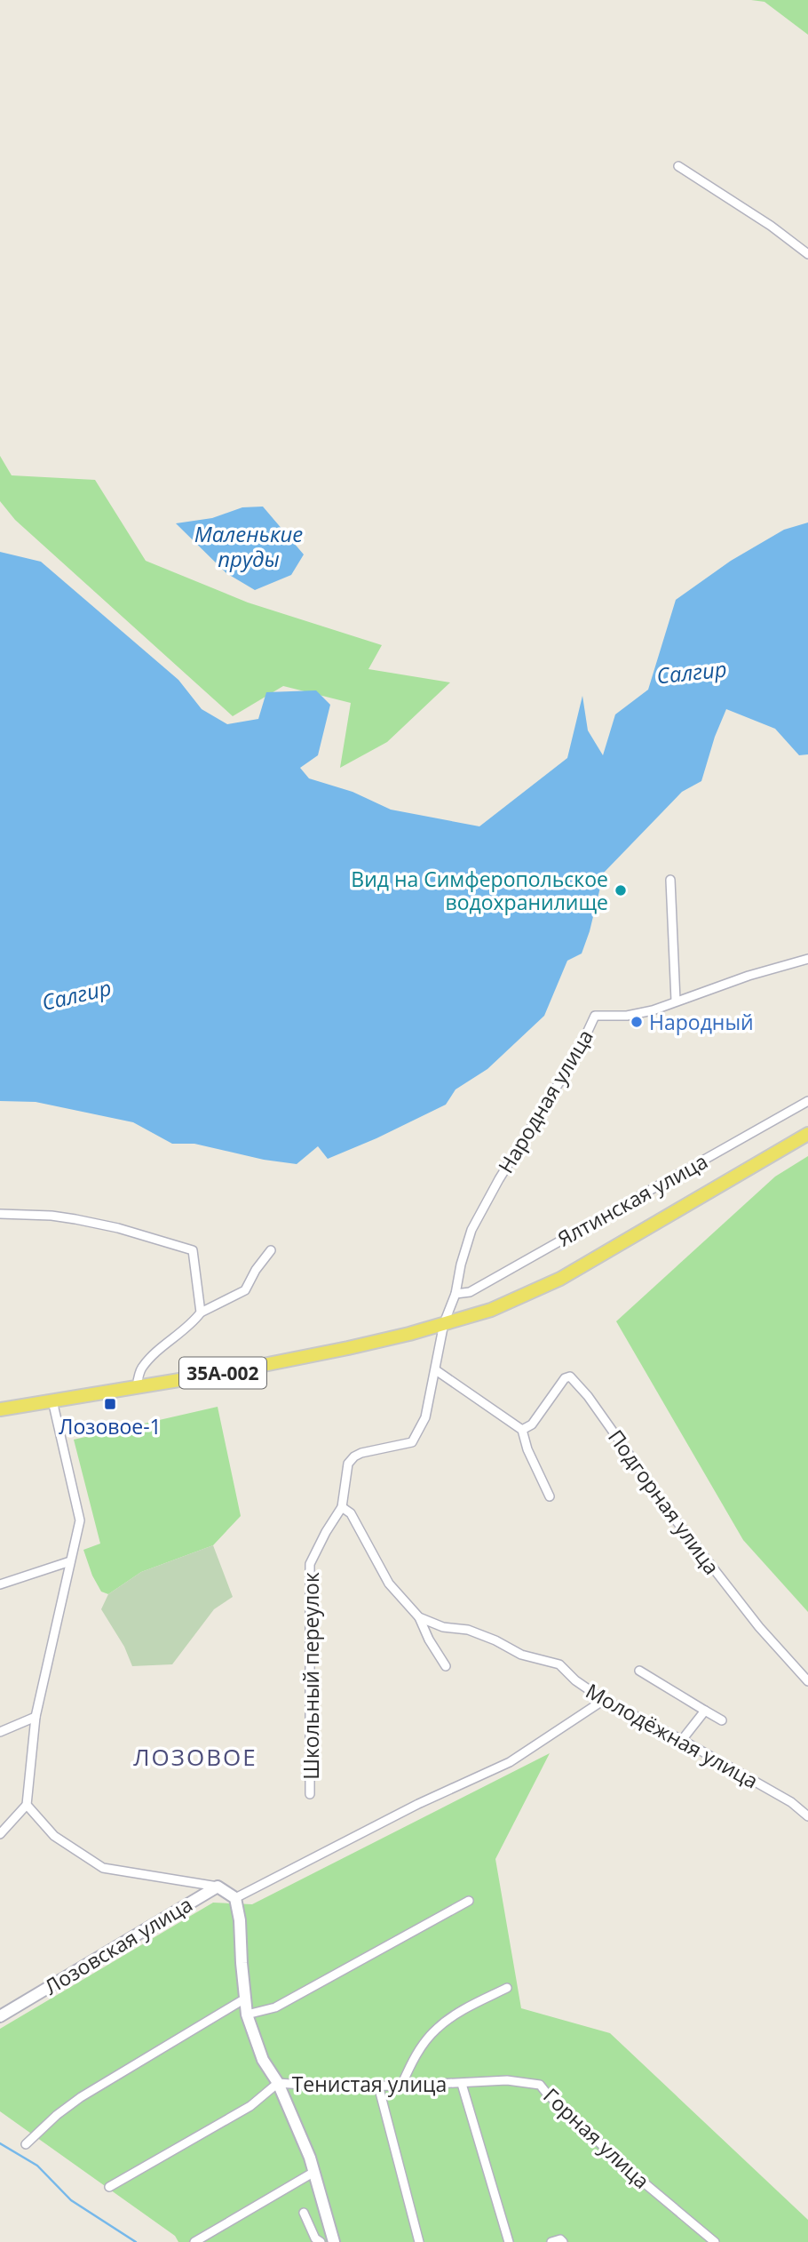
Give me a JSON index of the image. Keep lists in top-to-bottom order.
{
  "streets": {
    "main road": ["35А-002", "Лозовская улица"],
    "street": [
      "Народная улица",
      "Ялтинская улица",
      "Подгорная улица",
      "Школьный переулок",
      "Молодёжная улица",
      "Тенистая улица",
      "Горная улица"
    ]
  },
  "crossings": [
    ["Народная улица", "Ялтинская улица"],
    ["Народная улица", "35А-002"],
    ["Народная улица", "Школьный переулок"],
    ["Тенистая улица", "Горная улица"]
  ],
  "districts": ["ЛОЗОВОЕ"],
  "water": ["Маленькие пруды", "Салгир"],
  "places": {
    "other": ["Вид на Симферопольское водохранилище", "Народный"],
    "transit": ["Лозовое-1"]
  }
}
